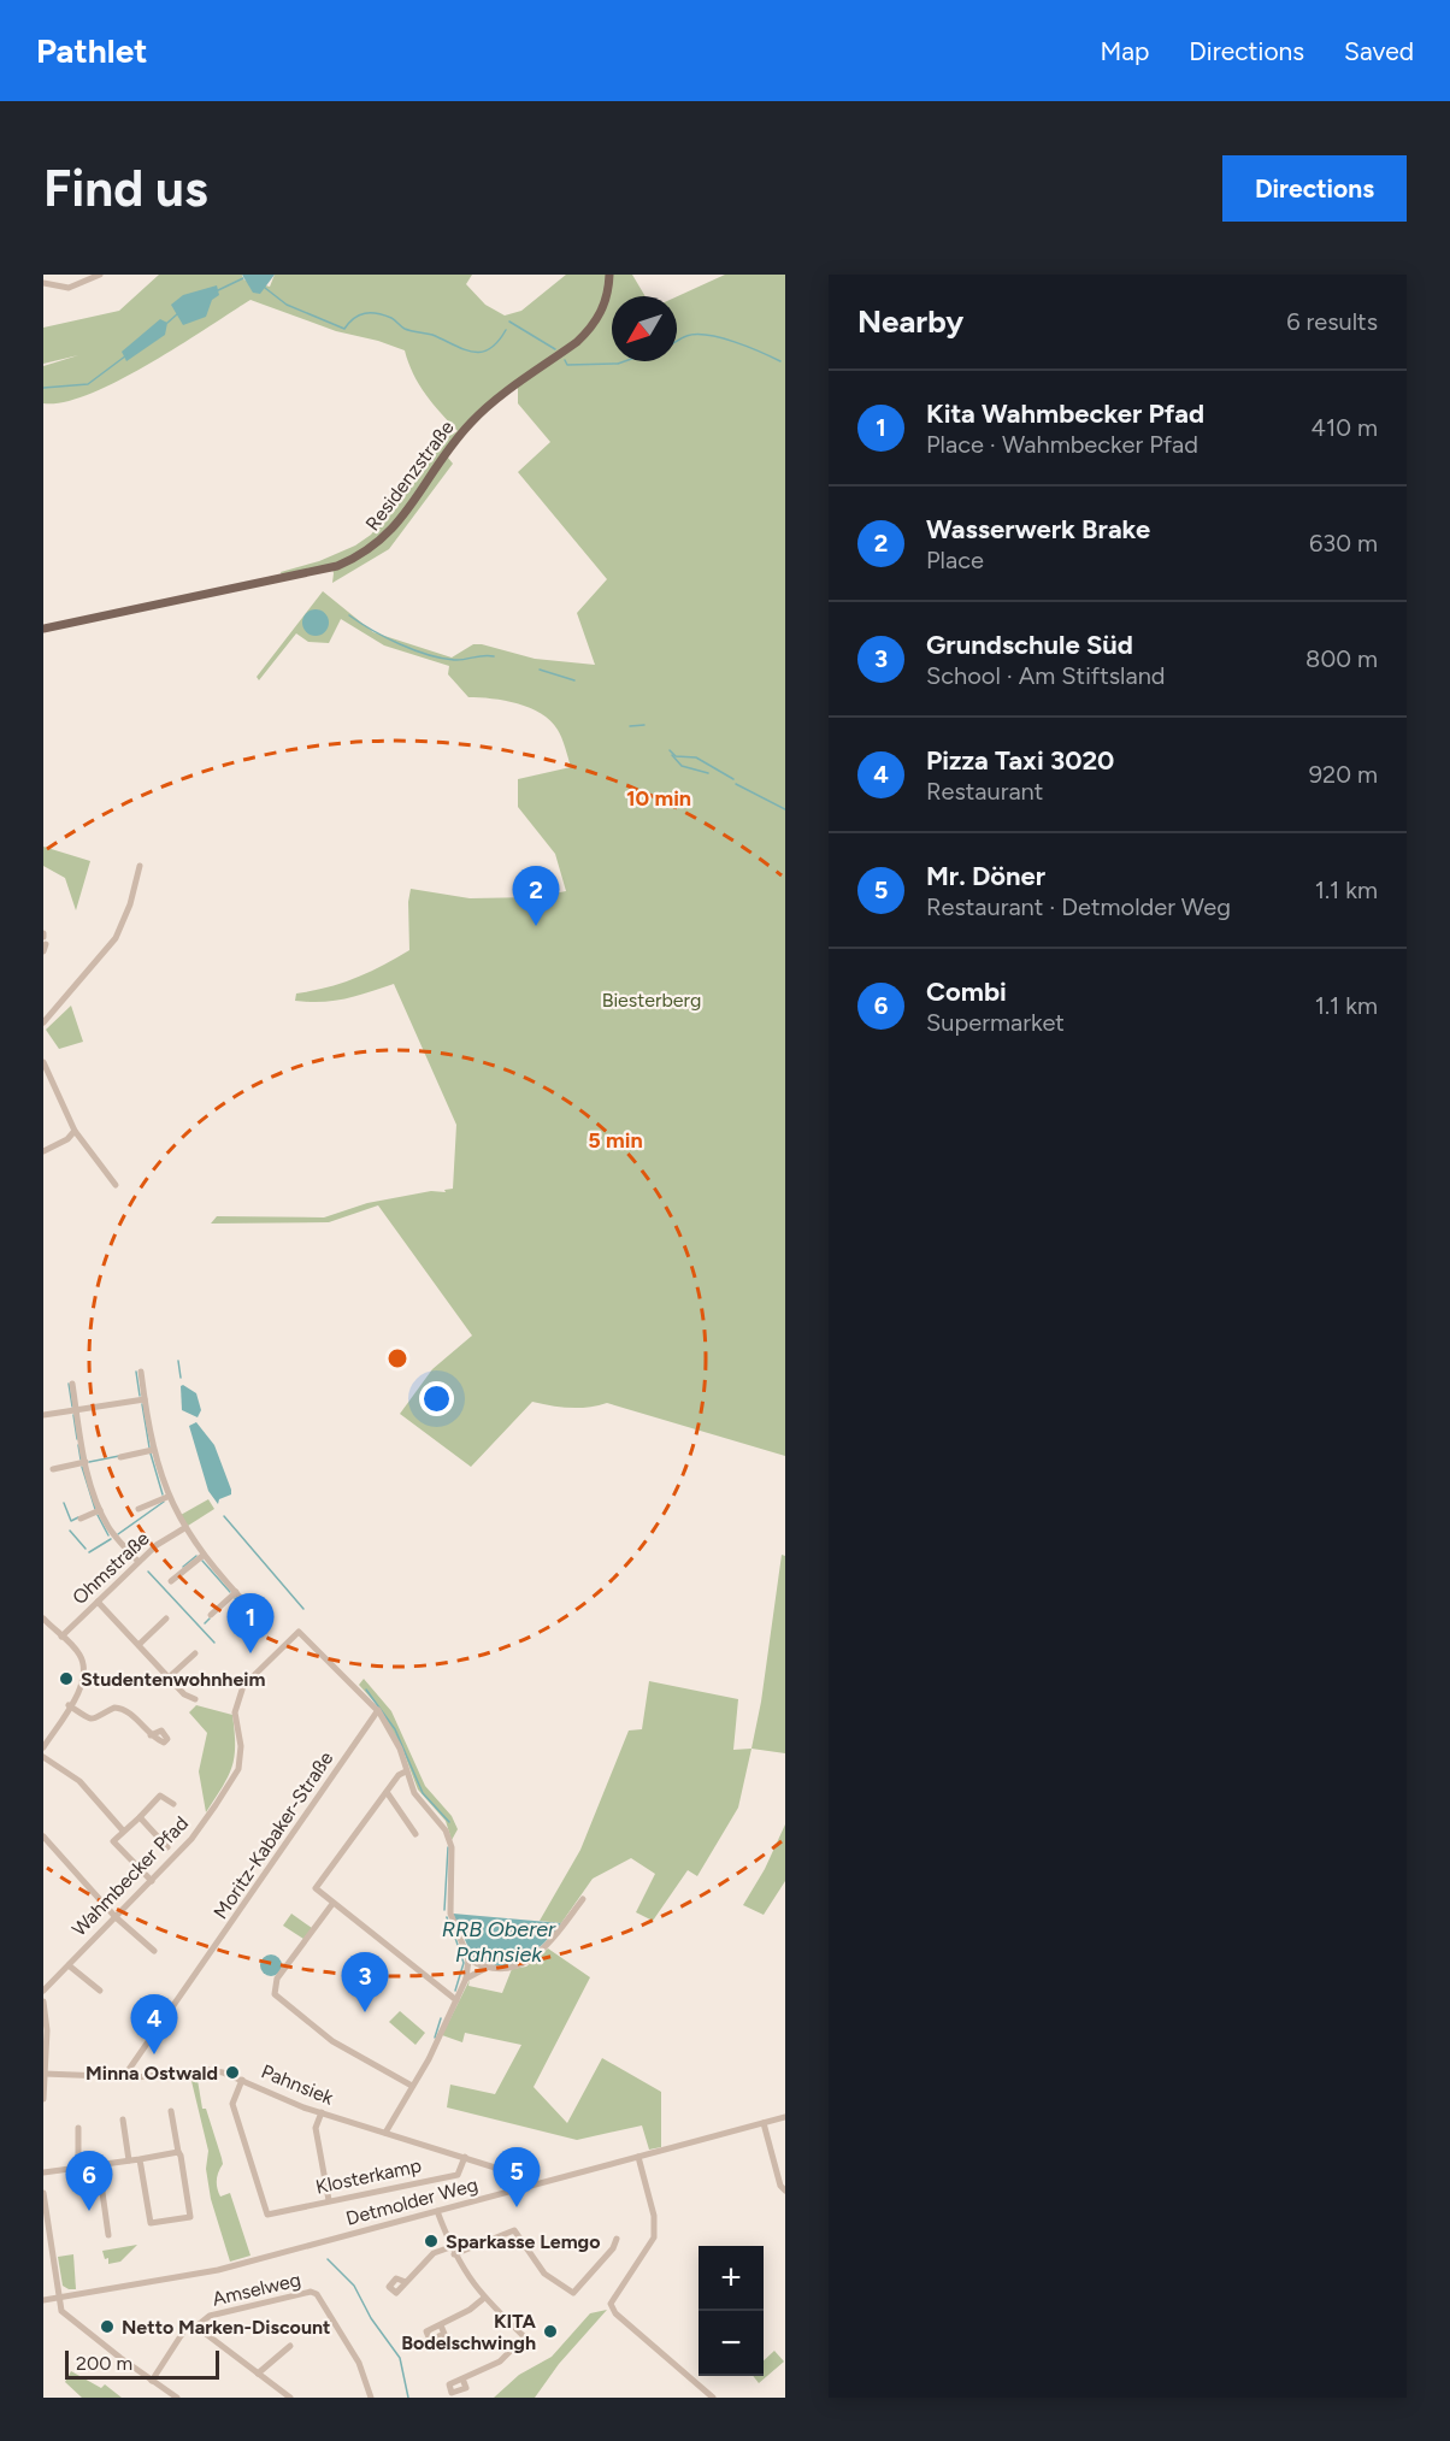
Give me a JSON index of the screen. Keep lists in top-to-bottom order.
{
  "streets": {
    "main road": ["Residenzstraße"],
    "street": [
      "Ohmstraße",
      "Moritz-Kabaker-Straße",
      "Wahmbecker Pfad",
      "Pahnsiek",
      "Klosterkamp",
      "Detmolder Weg",
      "Amselweg"
    ]
  },
  "crossings": [
    ["Moritz-Kabaker-Straße", "Wahmbecker Pfad"],
    ["Moritz-Kabaker-Straße", "Pahnsiek"],
    ["Pahnsiek", "Klosterkamp"],
    ["Pahnsiek", "Detmolder Weg"]
  ],
  "water": ["RRB Oberer Pahnsiek"],
  "parks": ["Biesterberg"],
  "places": [
    "Studentenwohnheim",
    "Minna Ostwald",
    "Sparkasse Lemgo",
    "Netto Marken-Discount",
    "KITA Bodelschwingh"
  ],
  "scale_bar": "200 m",
  "north": "bottom left",
  "page": {
    "header": "Pathlet",
    "nav": ["Map", "Directions", "Saved"],
    "buttons": "Directions",
    "title": "Find us",
    "heading": ["Nearby", "6 results"],
    "list": [
      {
        "mark": "1",
        "name": "Kita Wahmbecker Pfad",
        "note": "Place · Wahmbecker Pfad",
        "value": "410 m"
      },
      {
        "mark": "2",
        "name": "Wasserwerk Brake",
        "note": "Place",
        "value": "630 m"
      },
      {
        "mark": "3",
        "name": "Grundschule Süd",
        "note": "School · Am Stiftsland",
        "value": "800 m"
      },
      {
        "mark": "4",
        "name": "Pizza Taxi 3020",
        "note": "Restaurant",
        "value": "920 m"
      },
      {
        "mark": "5",
        "name": "Mr. Döner",
        "note": "Restaurant · Detmolder Weg",
        "value": "1.1 km"
      },
      {
        "mark": "6",
        "name": "Combi",
        "note": "Supermarket",
        "value": "1.1 km"
      }
    ],
    "pins": [
      "2",
      "1",
      "3",
      "4",
      "5",
      "6"
    ],
    "map_buttons": ["+", "−"],
    "scale": "200 m"
  },
  "rings": ["10 min", "5 min"]
}
